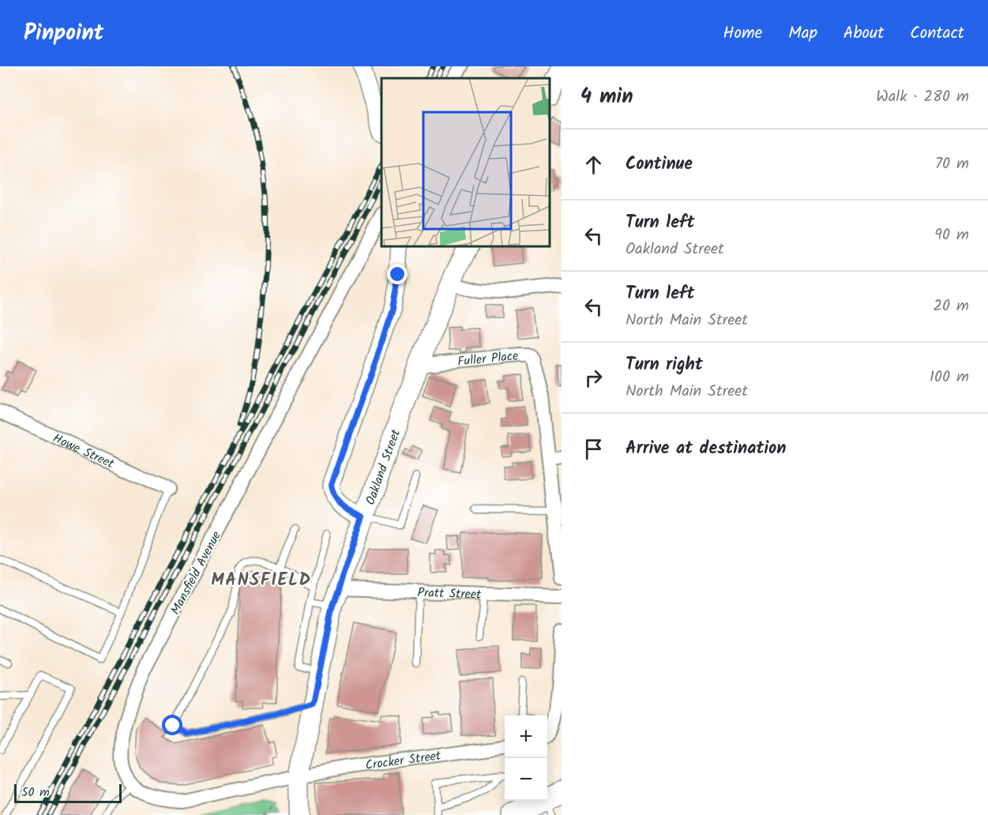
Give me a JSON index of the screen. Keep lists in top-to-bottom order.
{
  "streets": {
    "main road": ["Oakland Street"],
    "street": [
      "Fuller Place",
      "Howe Street",
      "Mansfield Avenue",
      "Pratt Street",
      "Crocker Street"
    ]
  },
  "crossings": [
    ["Fuller Place", "Oakland Street"],
    ["Oakland Street", "Mansfield Avenue"],
    ["Oakland Street", "Pratt Street"],
    ["Oakland Street", "Crocker Street"],
    ["Mansfield Avenue", "Crocker Street"]
  ],
  "districts": ["MANSFIELD"],
  "scale_bar": "50 m",
  "page": {
    "header": "Pinpoint",
    "nav": [
      "Home",
      "Map",
      "About",
      "Contact"
    ],
    "heading": ["4 min", "Walk · 280 m"],
    "list": [
      ["Continue", "70 m"],
      ["Turn left", "Oakland Street", "90 m"],
      ["Turn left", "North Main Street", "20 m"],
      ["Turn right", "North Main Street", "100 m"],
      "Arrive at destination"
    ],
    "map_buttons": ["+", "−"],
    "scale": "50 m"
  }
}
